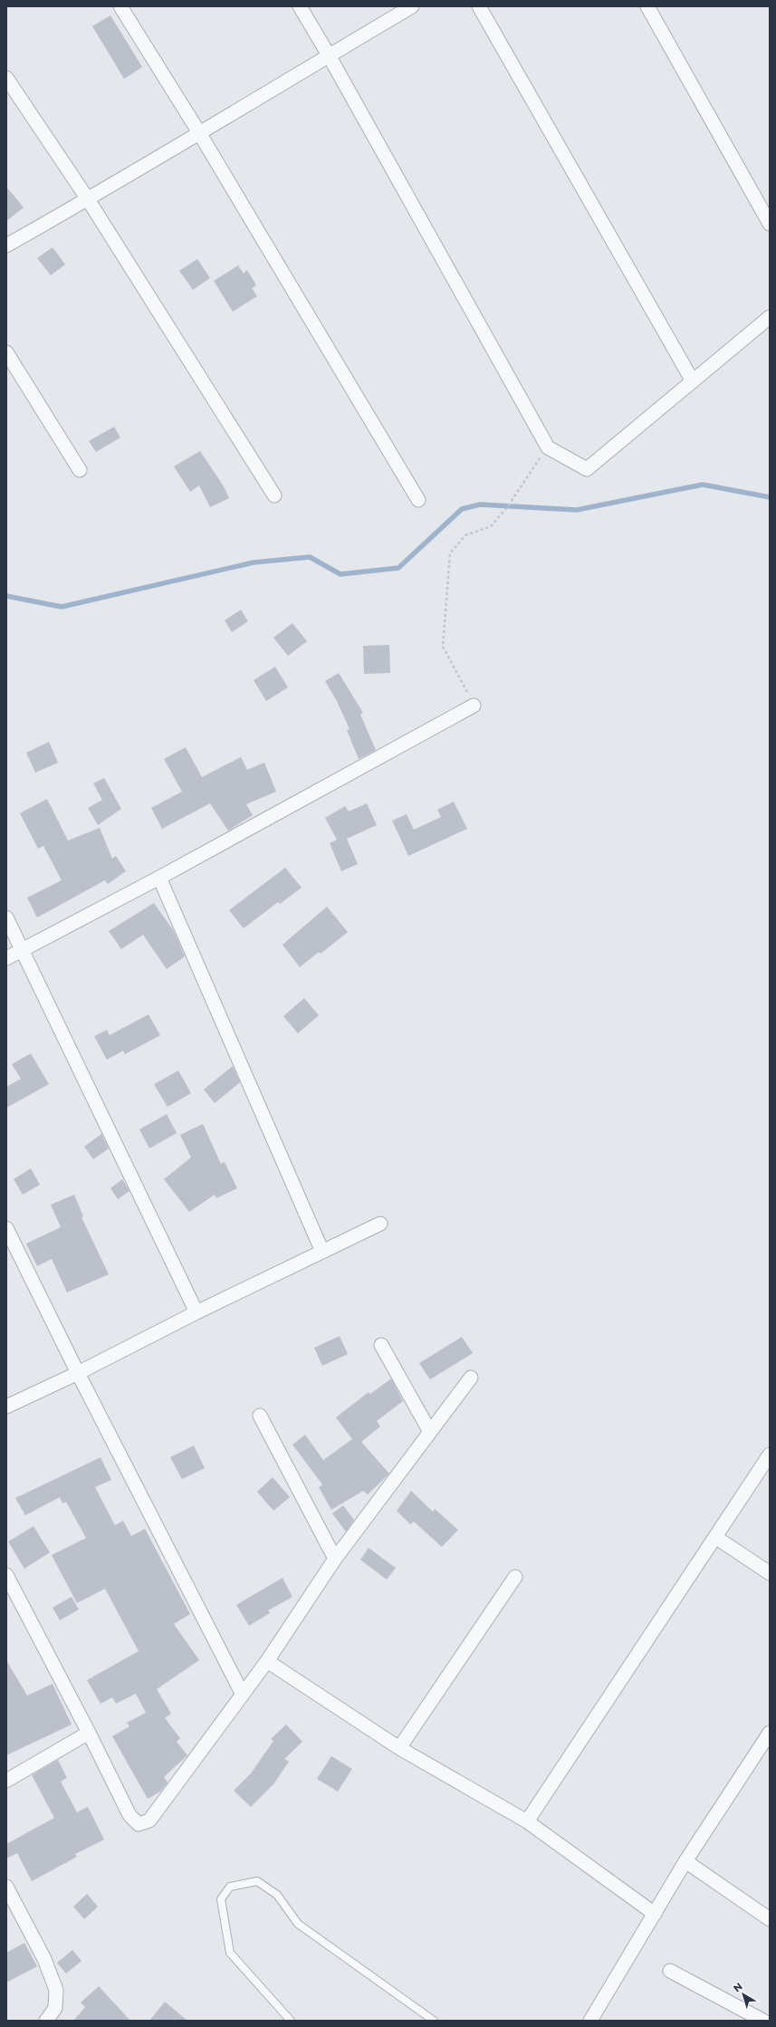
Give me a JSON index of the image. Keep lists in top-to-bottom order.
{
  "north": "top left"
}
